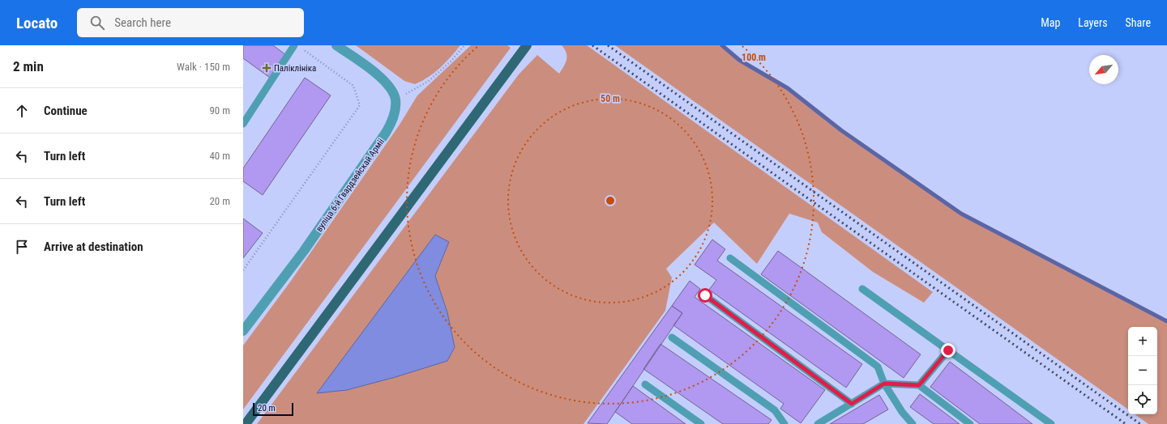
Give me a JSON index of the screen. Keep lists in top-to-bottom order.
{
  "streets": {
    "street": ["вуліца 6-й Гвардзейскай Арміі"]
  },
  "places": {
    "health": ["Паліклініка"]
  },
  "scale_bar": "20 m",
  "north": "bottom left",
  "page": {
    "header": "Locato",
    "search": "Search here",
    "nav": ["Map", "Layers", "Share"],
    "heading": ["2 min", "Walk · 150 m"],
    "list": [
      ["Continue", "90 m"],
      ["Turn left", "40 m"],
      ["Turn left", "20 m"],
      "Arrive at destination"
    ],
    "map_buttons": ["+", "−"],
    "scale": "20 m"
  },
  "rings": ["100 m", "50 m"]
}
